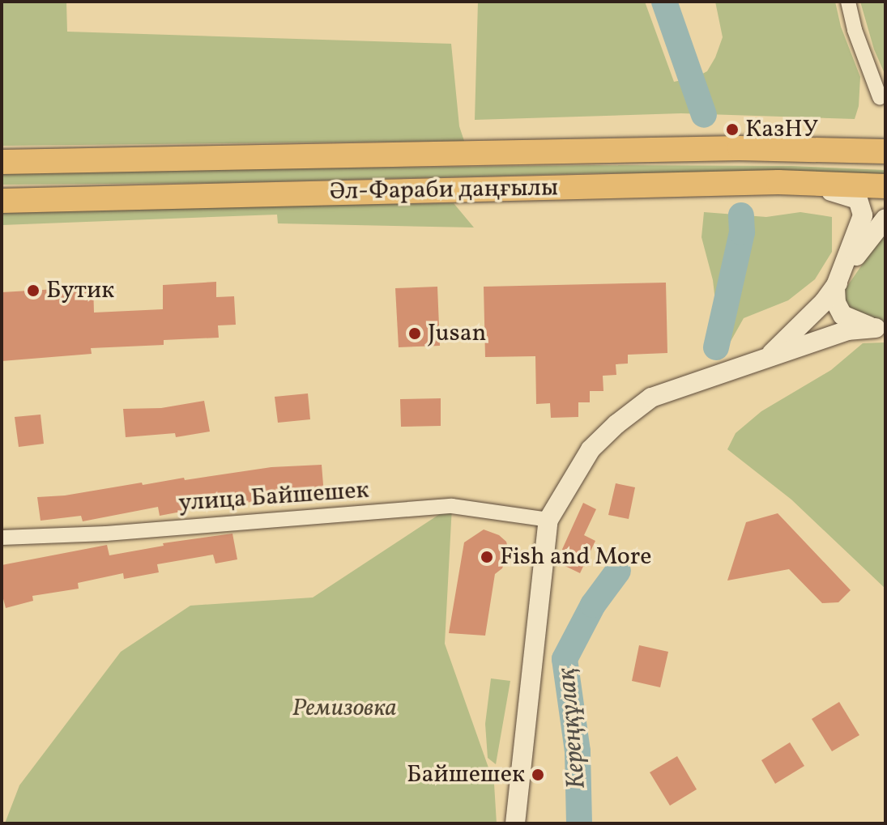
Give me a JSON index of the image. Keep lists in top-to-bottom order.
{
  "streets": {
    "main road": ["Әл-Фараби даңғылы"],
    "street": ["улица Байшешек"]
  },
  "water": ["Кереңқұлақ"],
  "parks": ["Ремизовка"],
  "places": [
    "КазНУ",
    "Бутик",
    "Jusan",
    "Fish and More",
    "Байшешек"
  ]
}
